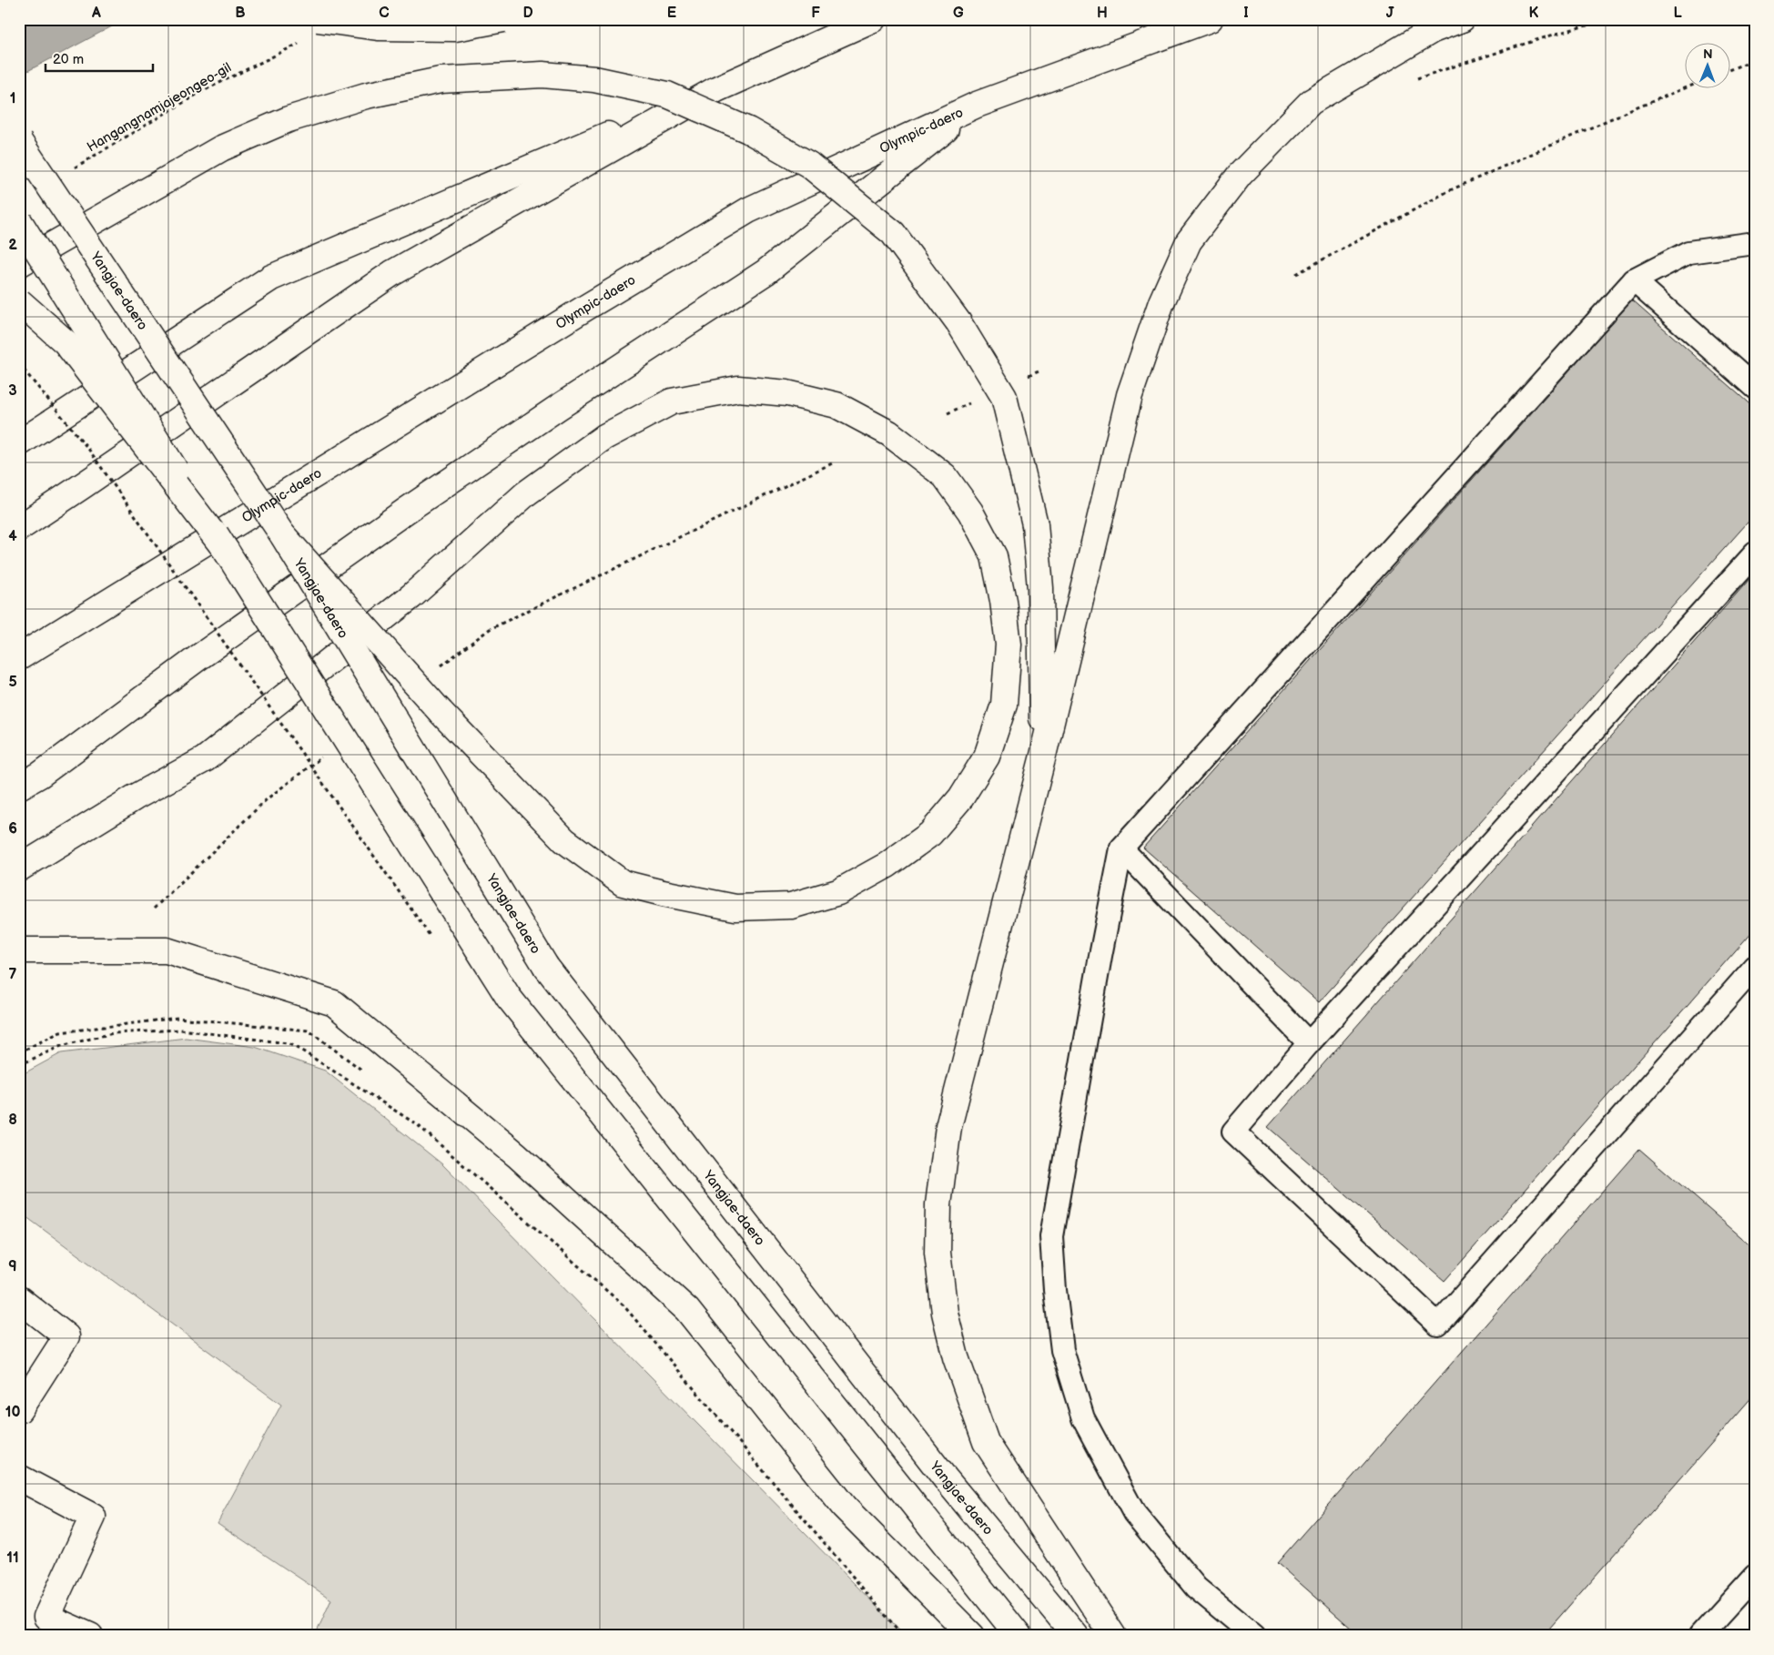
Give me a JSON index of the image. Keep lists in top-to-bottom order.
{
  "streets": {
    "main road": ["Olympic-daero", "Yangjae-daero"],
    "path": ["Hangangnamjajeongeo-gil"]
  },
  "scale_bar": "20 m",
  "north": "top",
  "grid": {
    "columns": [
      "A",
      "B",
      "C",
      "D",
      "E",
      "F",
      "G",
      "H",
      "I",
      "J",
      "K",
      "L"
    ],
    "rows": [
      "1",
      "2",
      "3",
      "4",
      "5",
      "6",
      "7",
      "8",
      "9",
      "10",
      "11"
    ]
  }
}
